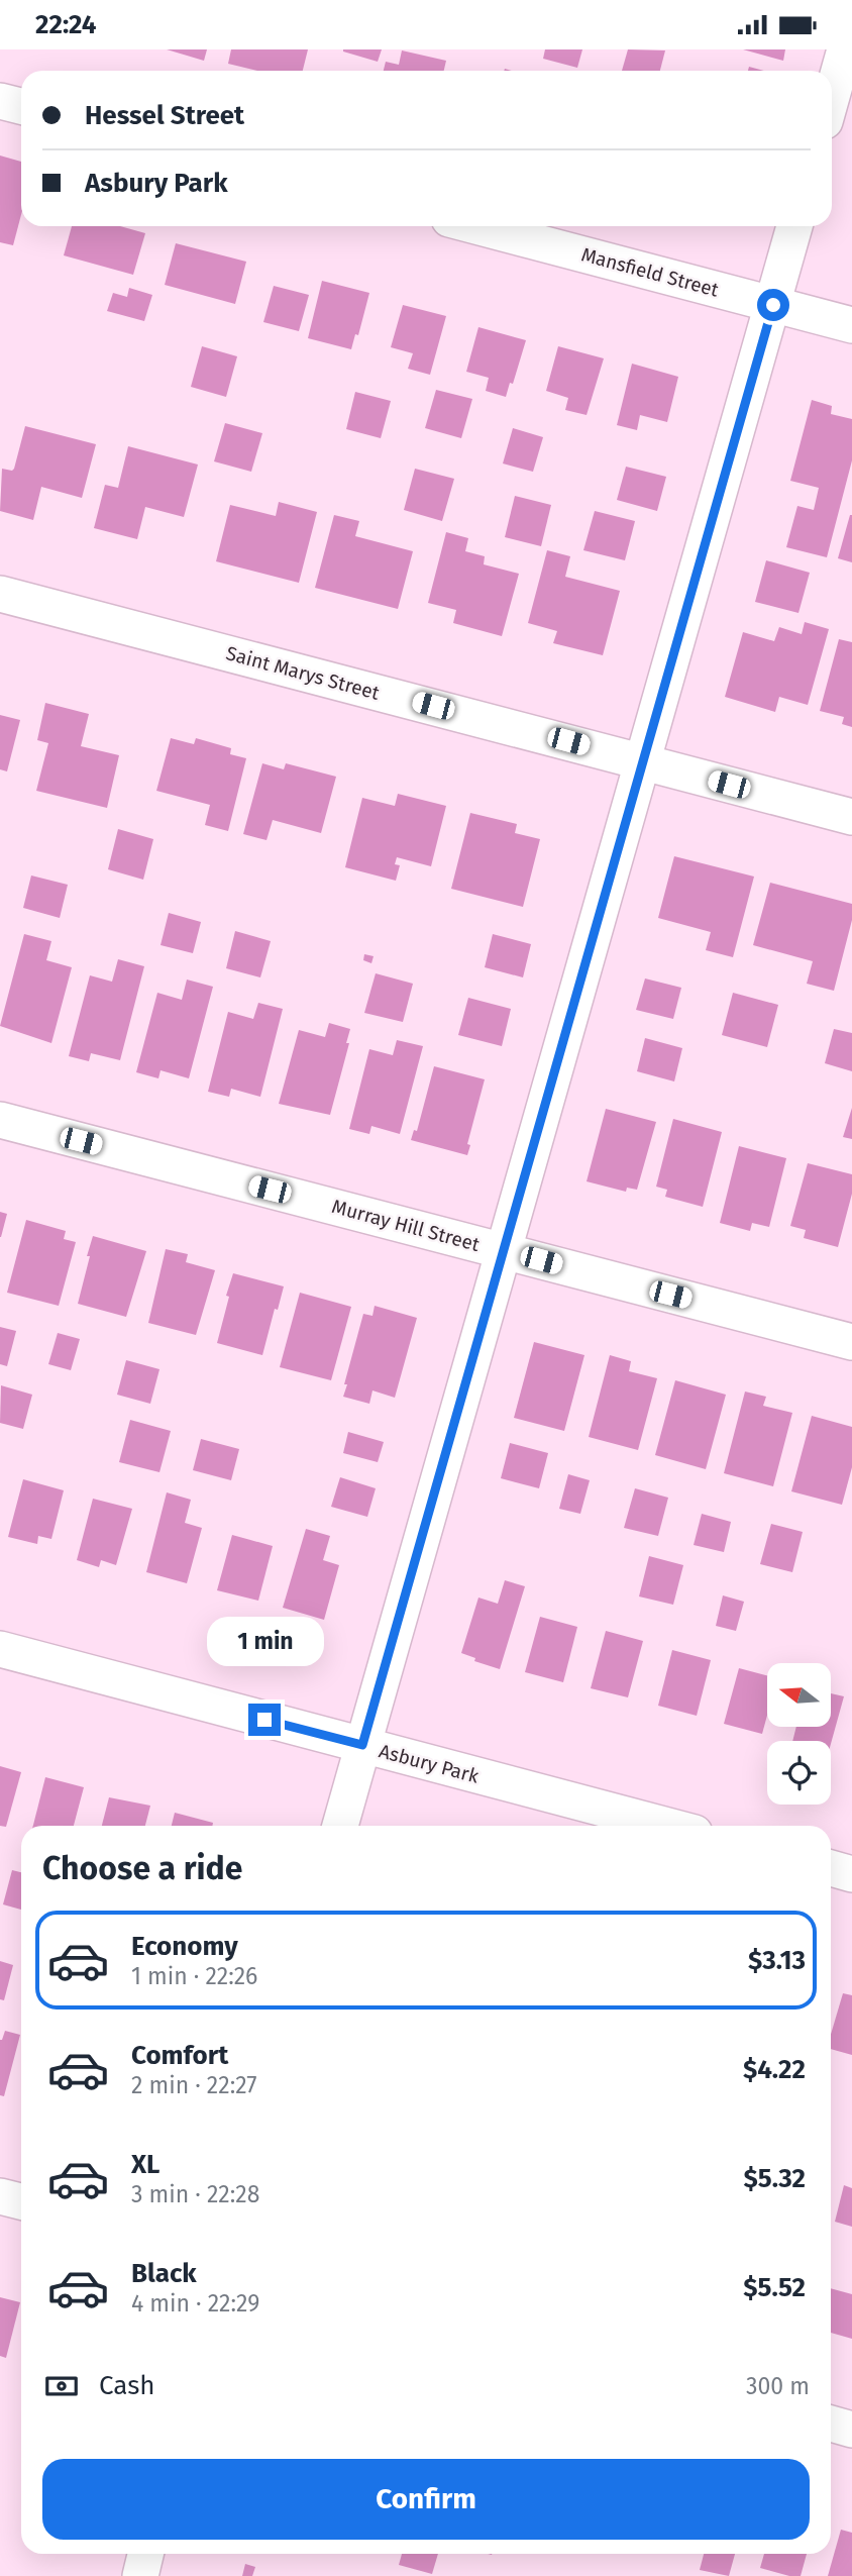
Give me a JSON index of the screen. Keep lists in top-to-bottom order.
{
  "streets": {
    "street": [
      "Mansfield Street",
      "Saint Marys Street",
      "Murray Hill Street",
      "Asbury Park"
    ]
  },
  "north": "left",
  "page": {
    "status": "22:24",
    "banner": ["Hessel Street", "Asbury Park"],
    "bubble": "1 min",
    "heading": "Choose a ride",
    "list": [
      {
        "name": "Economy",
        "note": "1 min · 22:26",
        "value": "$3.13"
      },
      {
        "name": "Comfort",
        "note": "2 min · 22:27",
        "value": "$4.22"
      },
      {
        "name": "XL",
        "note": "3 min · 22:28",
        "value": "$5.32"
      },
      {
        "name": "Black",
        "note": "4 min · 22:29",
        "value": "$5.52"
      }
    ],
    "pay": ["Cash", "300 m"],
    "buttons": "Confirm"
  }
}
